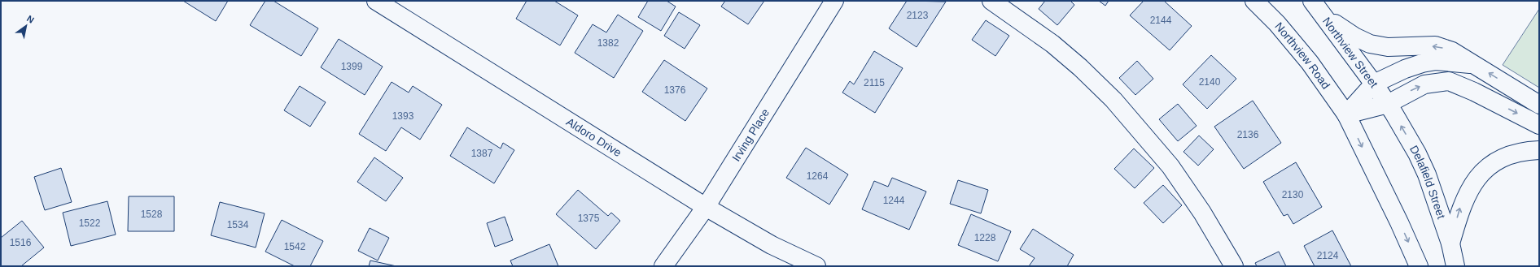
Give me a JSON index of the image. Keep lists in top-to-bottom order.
{
  "streets": {
    "street": [
      "Northview Street",
      "Northview Road",
      "Irving Place",
      "Aldoro Drive",
      "Delafield Street"
    ]
  },
  "crossings": [
    ["Northview Street", "Delafield Street"],
    ["Irving Place", "Aldoro Drive"]
  ],
  "house_numbers": [
    "2123",
    "2144",
    "1382",
    "1399",
    "2140",
    "2115",
    "1376",
    "1393",
    "2136",
    "1387",
    "1264",
    "2130",
    "1244",
    "1528",
    "1375",
    "1522",
    "1534",
    "1228",
    "1516",
    "1542",
    "2124"
  ],
  "north": "top right"
}
